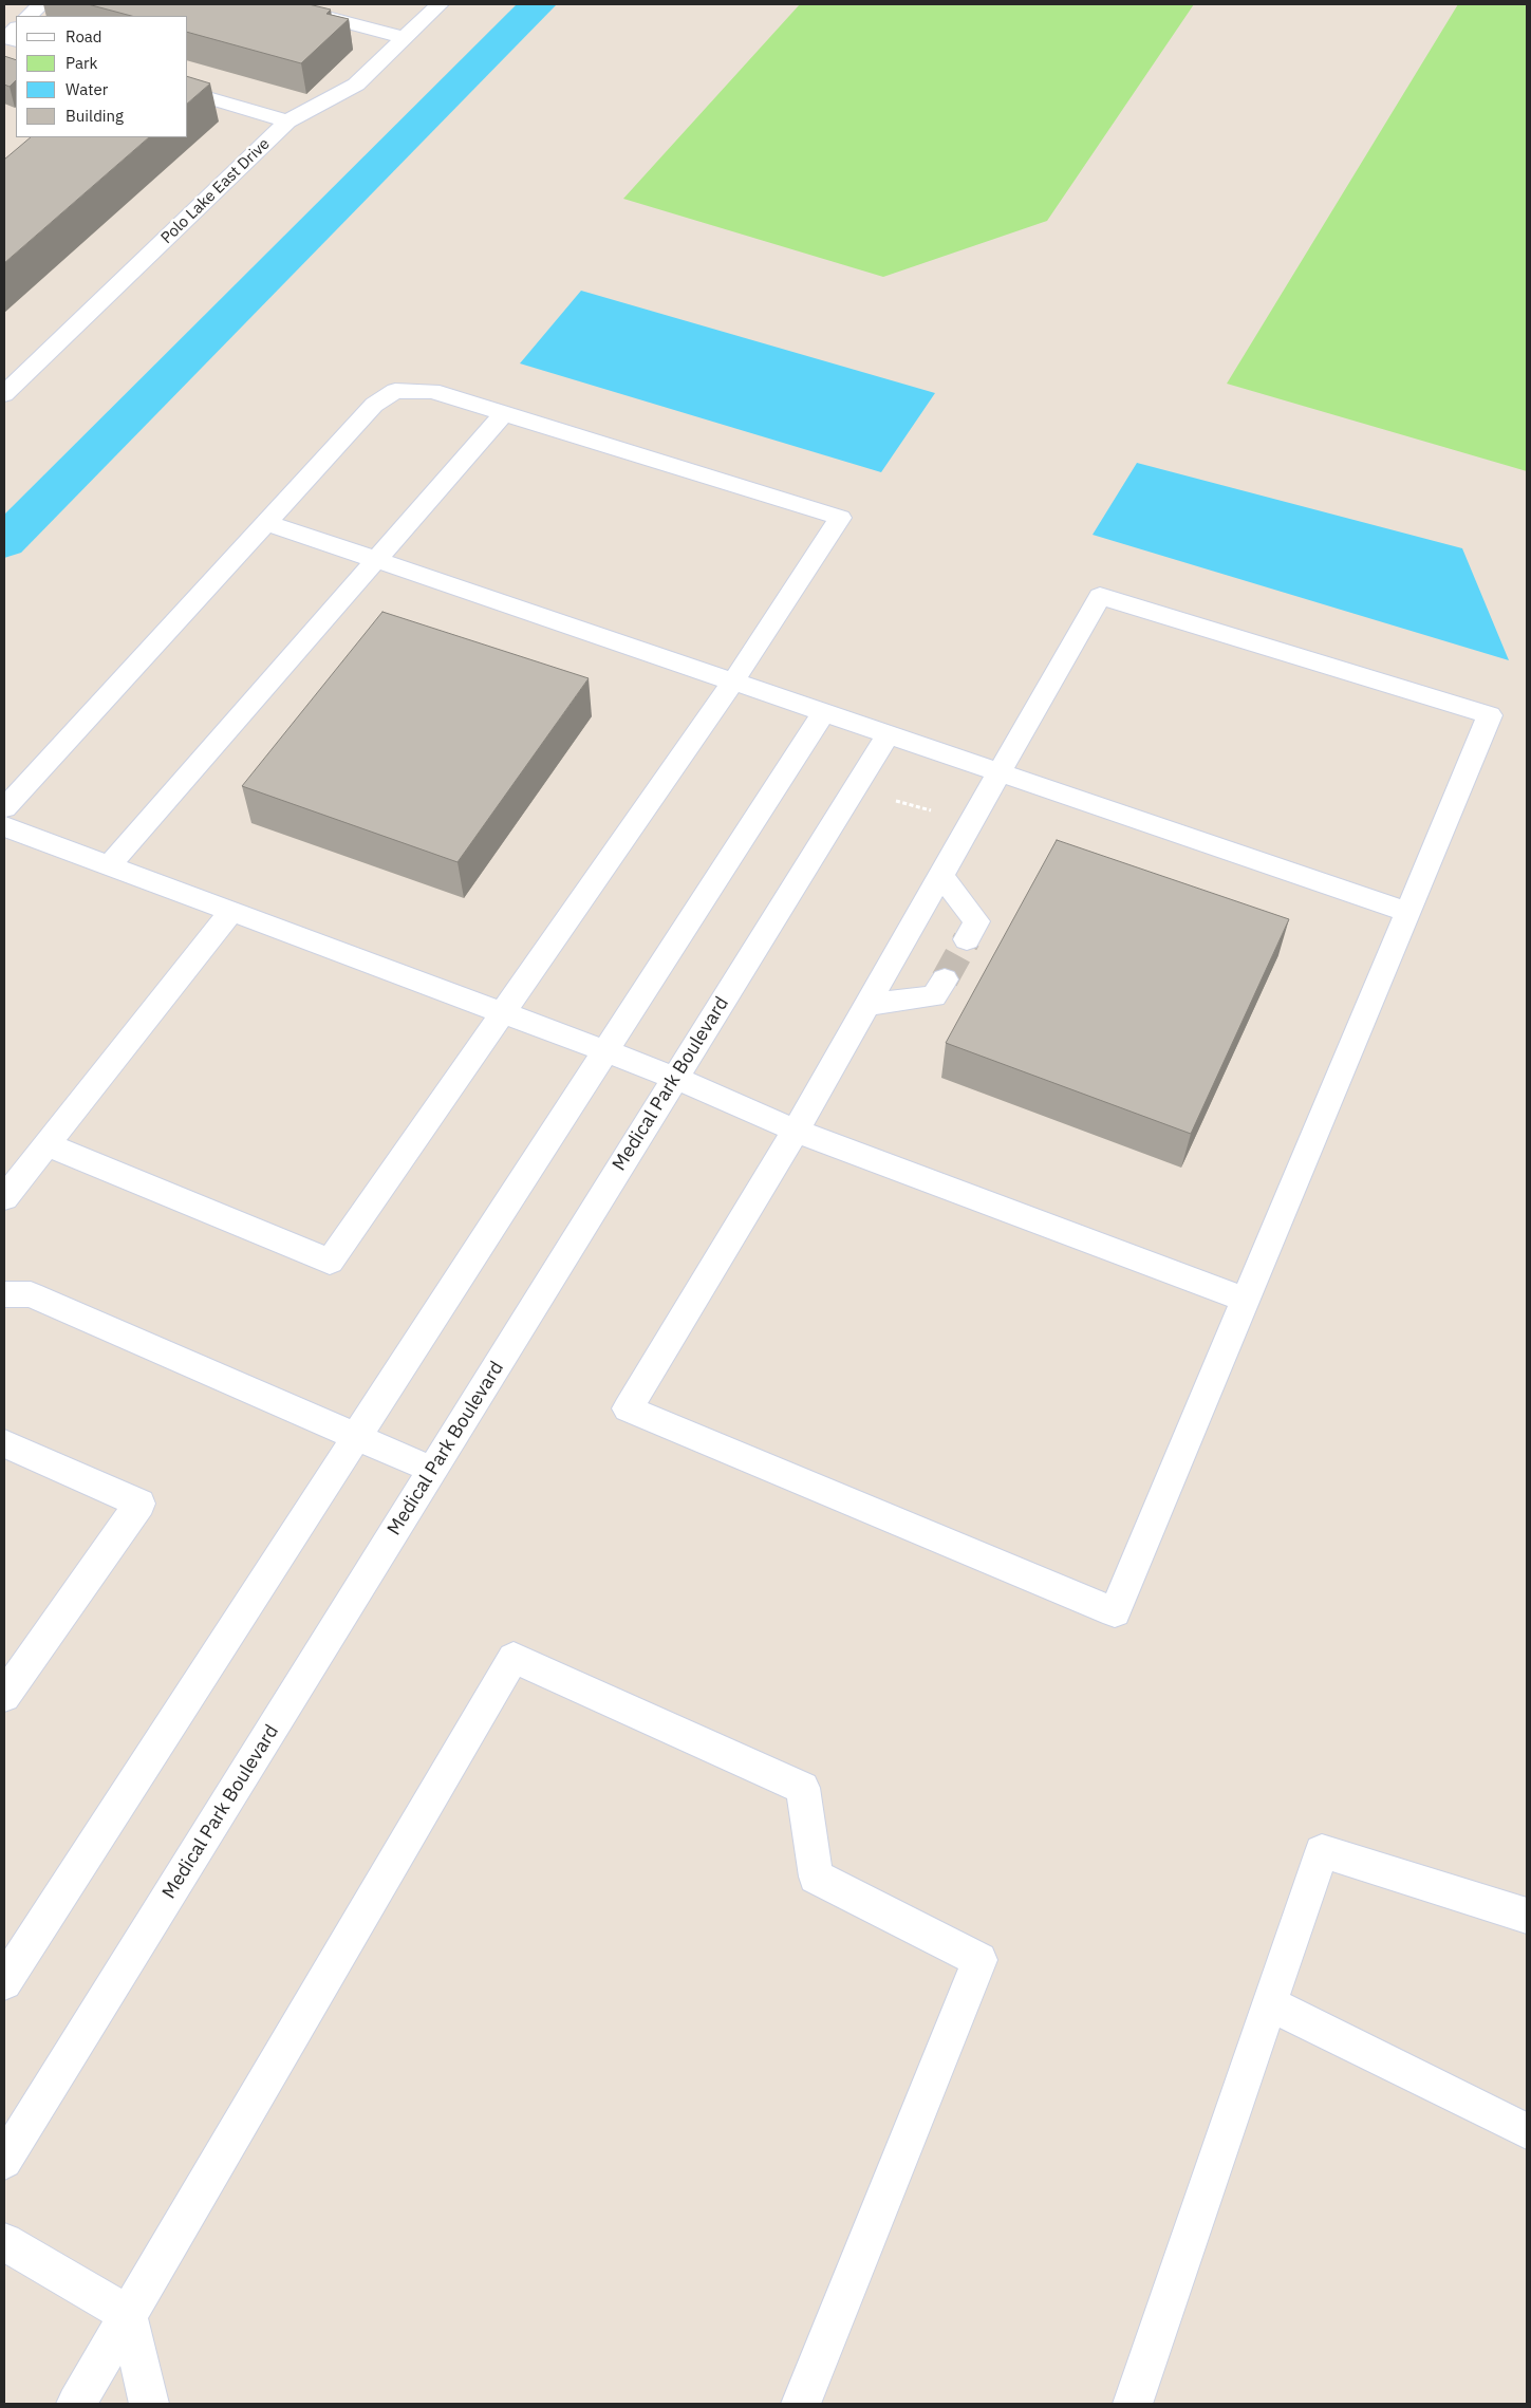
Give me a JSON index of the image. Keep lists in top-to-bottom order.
{
  "streets": {
    "street": ["Polo Lake East Drive", "Medical Park Boulevard"]
  },
  "legend": [
    "Road",
    "Park",
    "Water",
    "Building"
  ]
}
